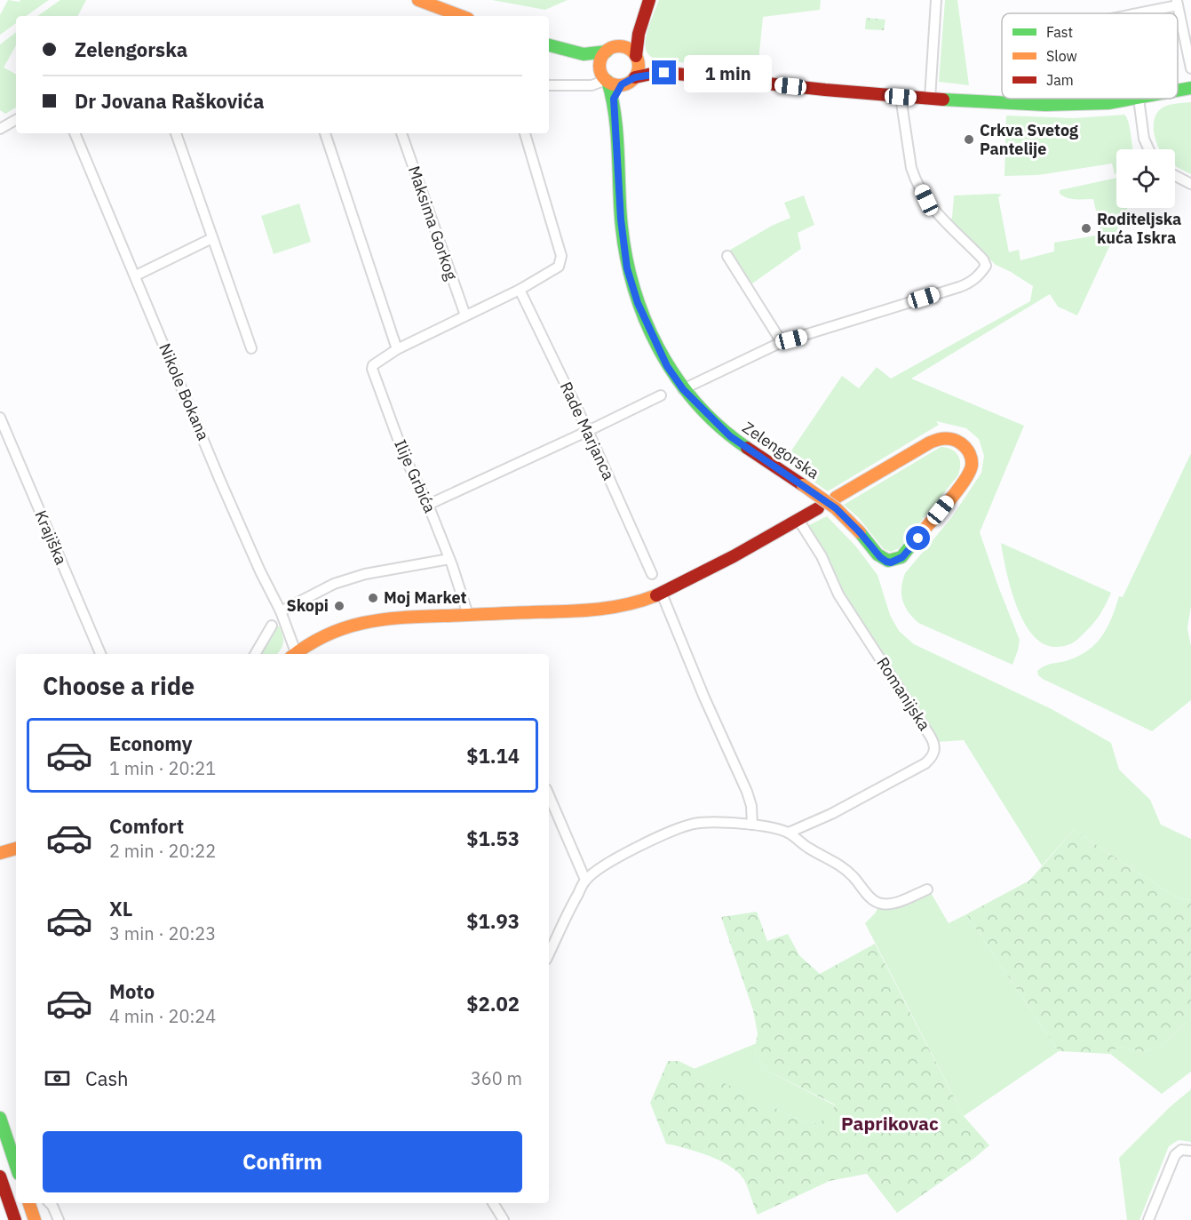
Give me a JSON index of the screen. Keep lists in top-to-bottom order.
{
  "streets": {
    "street": [
      "Maksima Gorkog",
      "Nikole Bokana",
      "Rade Marjanca",
      "Zelengorska",
      "Ilije Grbića",
      "Krajiška",
      "Romanijska"
    ]
  },
  "crossings": [
    ["Maksima Gorkog", "Ilije Grbića"],
    ["Rade Marjanca", "Ilije Grbića"]
  ],
  "districts": ["Paprikovac"],
  "places": [
    "Crkva Svetog Pantelije",
    "Roditeljska kuća Iskra",
    "Moj Market",
    "Skopi"
  ],
  "legend": ["Fast", "Slow", "Jam"],
  "page": {
    "banner": ["Zelengorska", "Dr Jovana Raškovića"],
    "bubble": "1 min",
    "heading": "Choose a ride",
    "list": [
      {
        "name": "Economy",
        "note": "1 min · 20:21",
        "value": "$1.14"
      },
      {
        "name": "Comfort",
        "note": "2 min · 20:22",
        "value": "$1.53"
      },
      {
        "name": "XL",
        "note": "3 min · 20:23",
        "value": "$1.93"
      },
      {
        "name": "Moto",
        "note": "4 min · 20:24",
        "value": "$2.02"
      }
    ],
    "pay": ["Cash", "360 m"],
    "buttons": "Confirm"
  }
}
